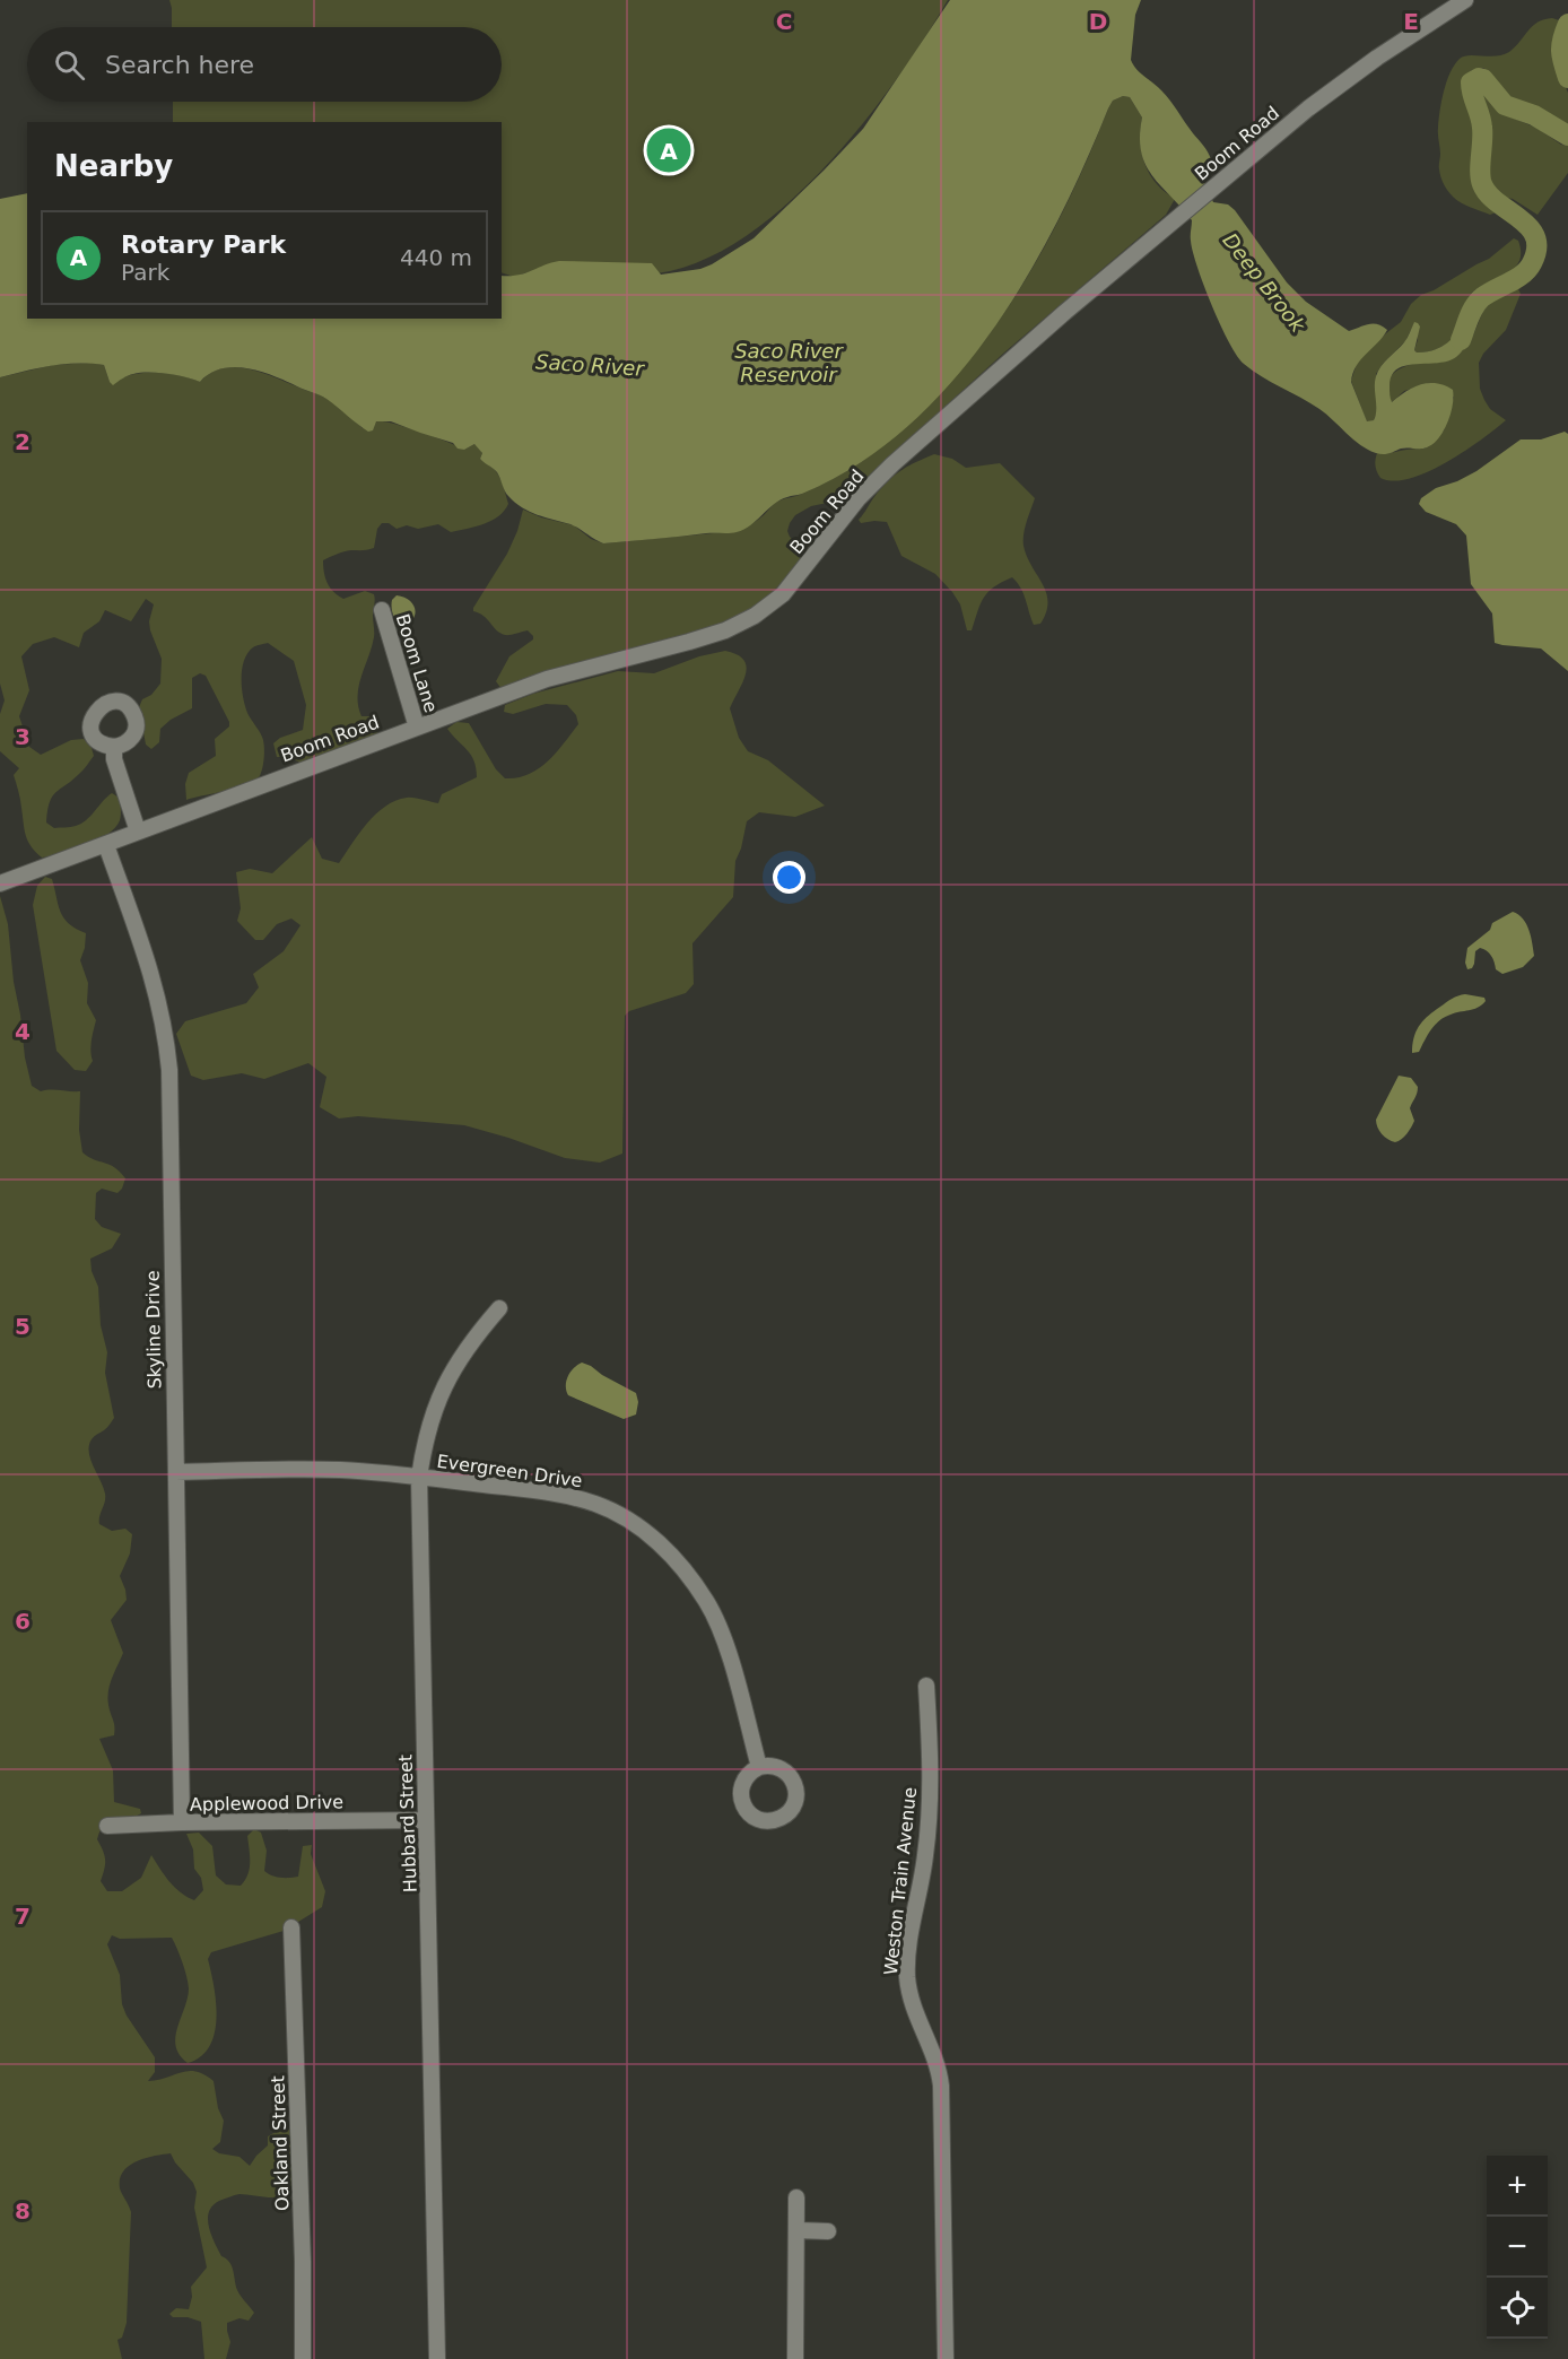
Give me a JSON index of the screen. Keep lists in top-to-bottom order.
{
  "streets": {
    "street": [
      "Boom Road",
      "Boom Lane",
      "Skyline Drive",
      "Evergreen Drive",
      "Applewood Drive",
      "Hubbard Street",
      "Weston Train Avenue",
      "Oakland Street"
    ]
  },
  "crossings": [
    ["Boom Road", "Boom Lane"],
    ["Boom Road", "Skyline Drive"],
    ["Skyline Drive", "Evergreen Drive"],
    ["Skyline Drive", "Applewood Drive"],
    ["Evergreen Drive", "Hubbard Street"],
    ["Applewood Drive", "Hubbard Street"]
  ],
  "water": ["Deep Brook", "Saco River Reservoir", "Saco River"],
  "page": {
    "search": "Search here",
    "heading": "Nearby",
    "pins": "A",
    "list": [
      {
        "mark": "A",
        "name": "Rotary Park",
        "note": "Park",
        "value": "440 m"
      }
    ],
    "map_buttons": ["+", "−"]
  },
  "grid": {
    "columns": ["C", "D", "E"],
    "rows": [
      "2",
      "3",
      "4",
      "5",
      "6",
      "7",
      "8"
    ]
  }
}
